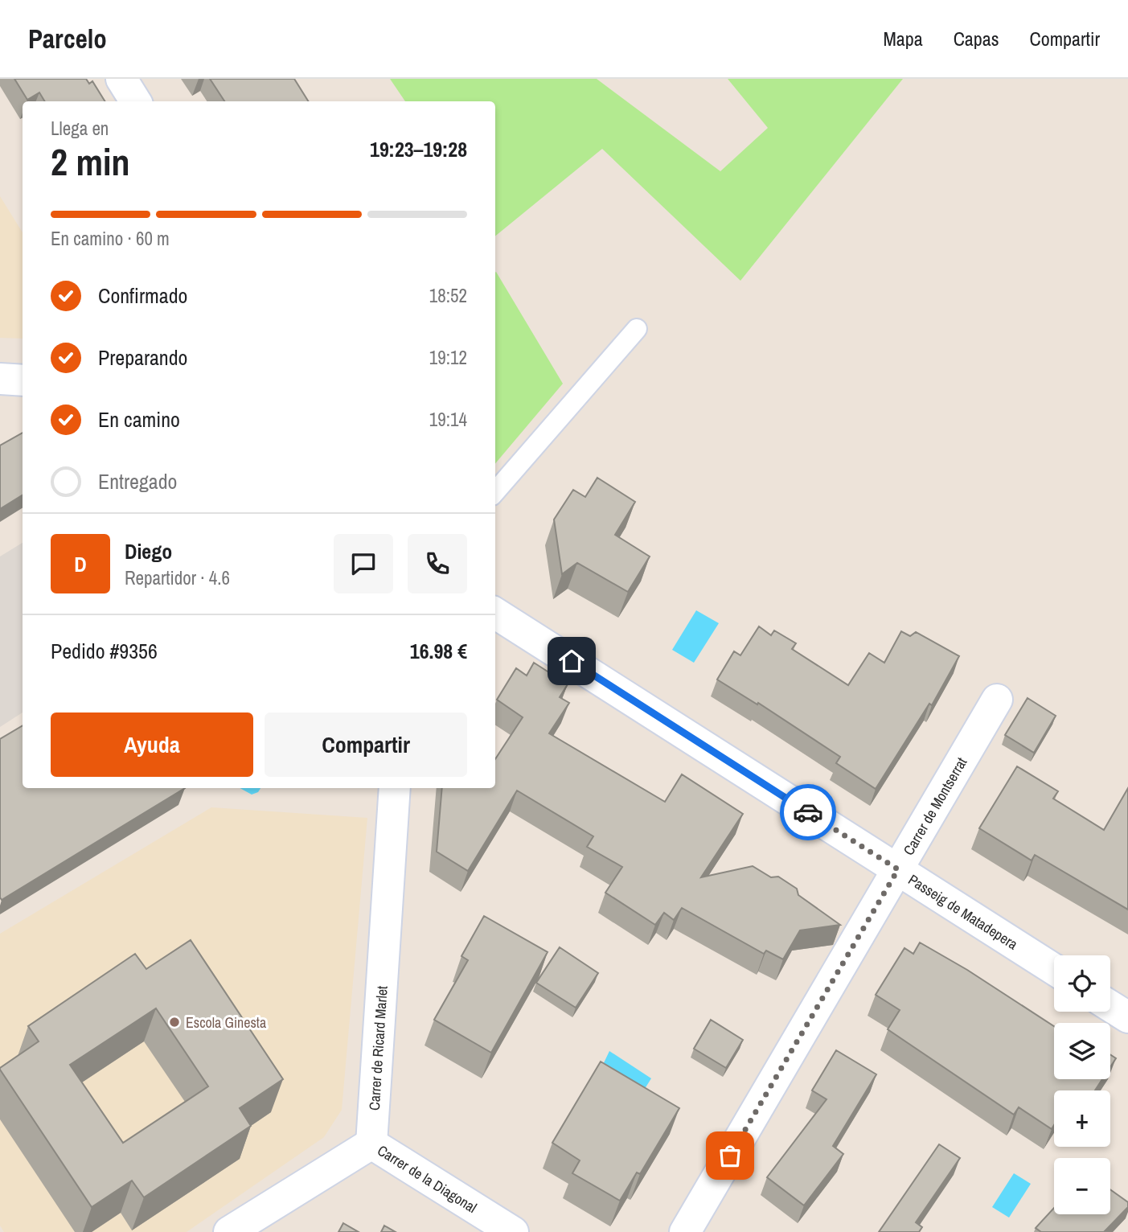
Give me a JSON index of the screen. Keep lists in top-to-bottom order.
{
  "streets": {
    "street": [
      "Carrer de Montserrat",
      "Passeig de Matadepera",
      "Carrer de Ricard Marlet",
      "Carrer de la Diagonal"
    ]
  },
  "crossings": [
    ["Carrer de Montserrat", "Passeig de Matadepera"],
    ["Carrer de Ricard Marlet", "Carrer de la Diagonal"]
  ],
  "places": ["Escola Ginesta"],
  "page": {
    "header": "Parcelo",
    "nav": ["Mapa", "Capas", "Compartir"],
    "heading": ["2 min", "Llega en", "19:23–19:28"],
    "panel": [
      "Diego",
      "Repartidor · 4.6",
      "Pedido #9356",
      "16.98 €"
    ],
    "bar": "En camino · 60 m",
    "list": [
      ["Confirmado", "18:52"],
      ["Preparando", "19:12"],
      ["En camino", "19:14"],
      "Entregado"
    ],
    "round": "D",
    "buttons": ["Ayuda", "Compartir"],
    "map_buttons": ["+", "−"]
  }
}
